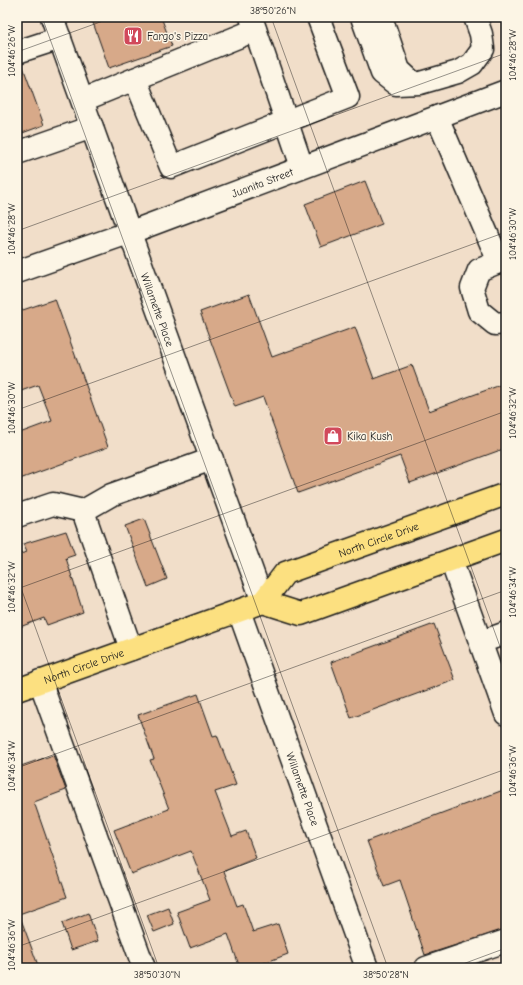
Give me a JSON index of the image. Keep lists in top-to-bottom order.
{
  "streets": {
    "main road": ["North Circle Drive"],
    "street": ["Juanita Street", "Willamette Place"]
  },
  "crossings": [
    ["Juanita Street", "Willamette Place"],
    ["Willamette Place", "North Circle Drive"]
  ],
  "places": {
    "restaurant": ["Fargo's Pizza"],
    "shop": ["Kika Kush"]
  },
  "coordinates": [
    "38°50'26\"N",
    "104°46'26\"W",
    "104°46'28\"W",
    "104°46'30\"W",
    "104°46'32\"W",
    "104°46'34\"W",
    "104°46'36\"W",
    "38°50'30\"N",
    "38°50'28\"N"
  ]
}
